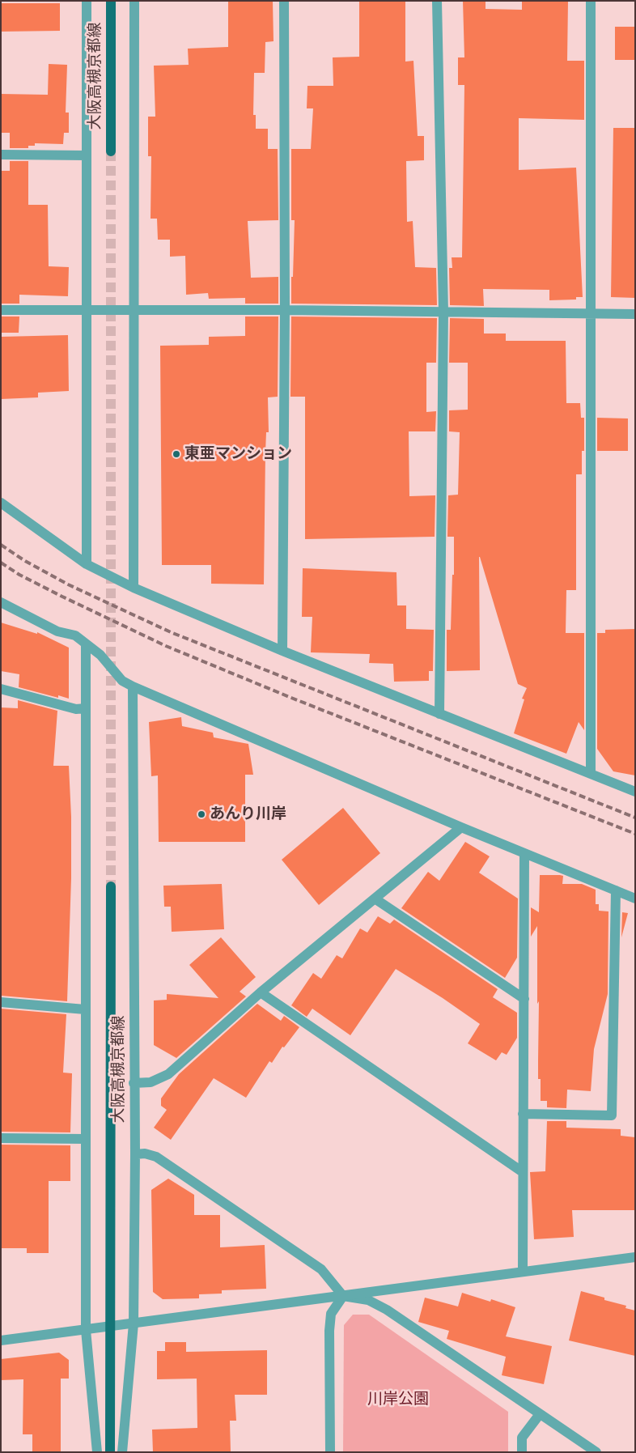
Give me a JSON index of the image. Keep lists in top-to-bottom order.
{
  "streets": {
    "main road": ["大阪高槻京都線"]
  },
  "parks": ["川岸公園"],
  "places": ["東亜マンション", "あんり川岸"]
}
